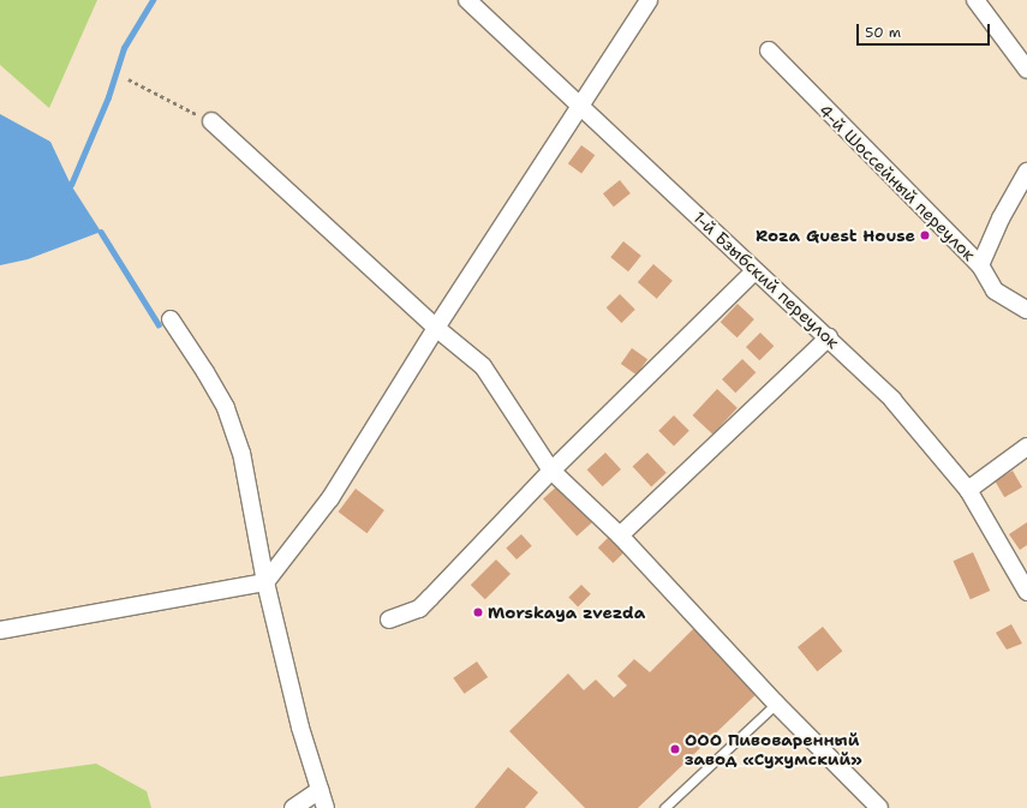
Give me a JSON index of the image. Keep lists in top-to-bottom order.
{
  "streets": {
    "street": ["4-й Шоссейный переулок", "1-й Бзыбский переулок"]
  },
  "places": ["Roza Guest House", "Morskaya zvezda", "ООО Пивоваренный завод «Сухумский»"],
  "scale_bar": "50 m"
}
